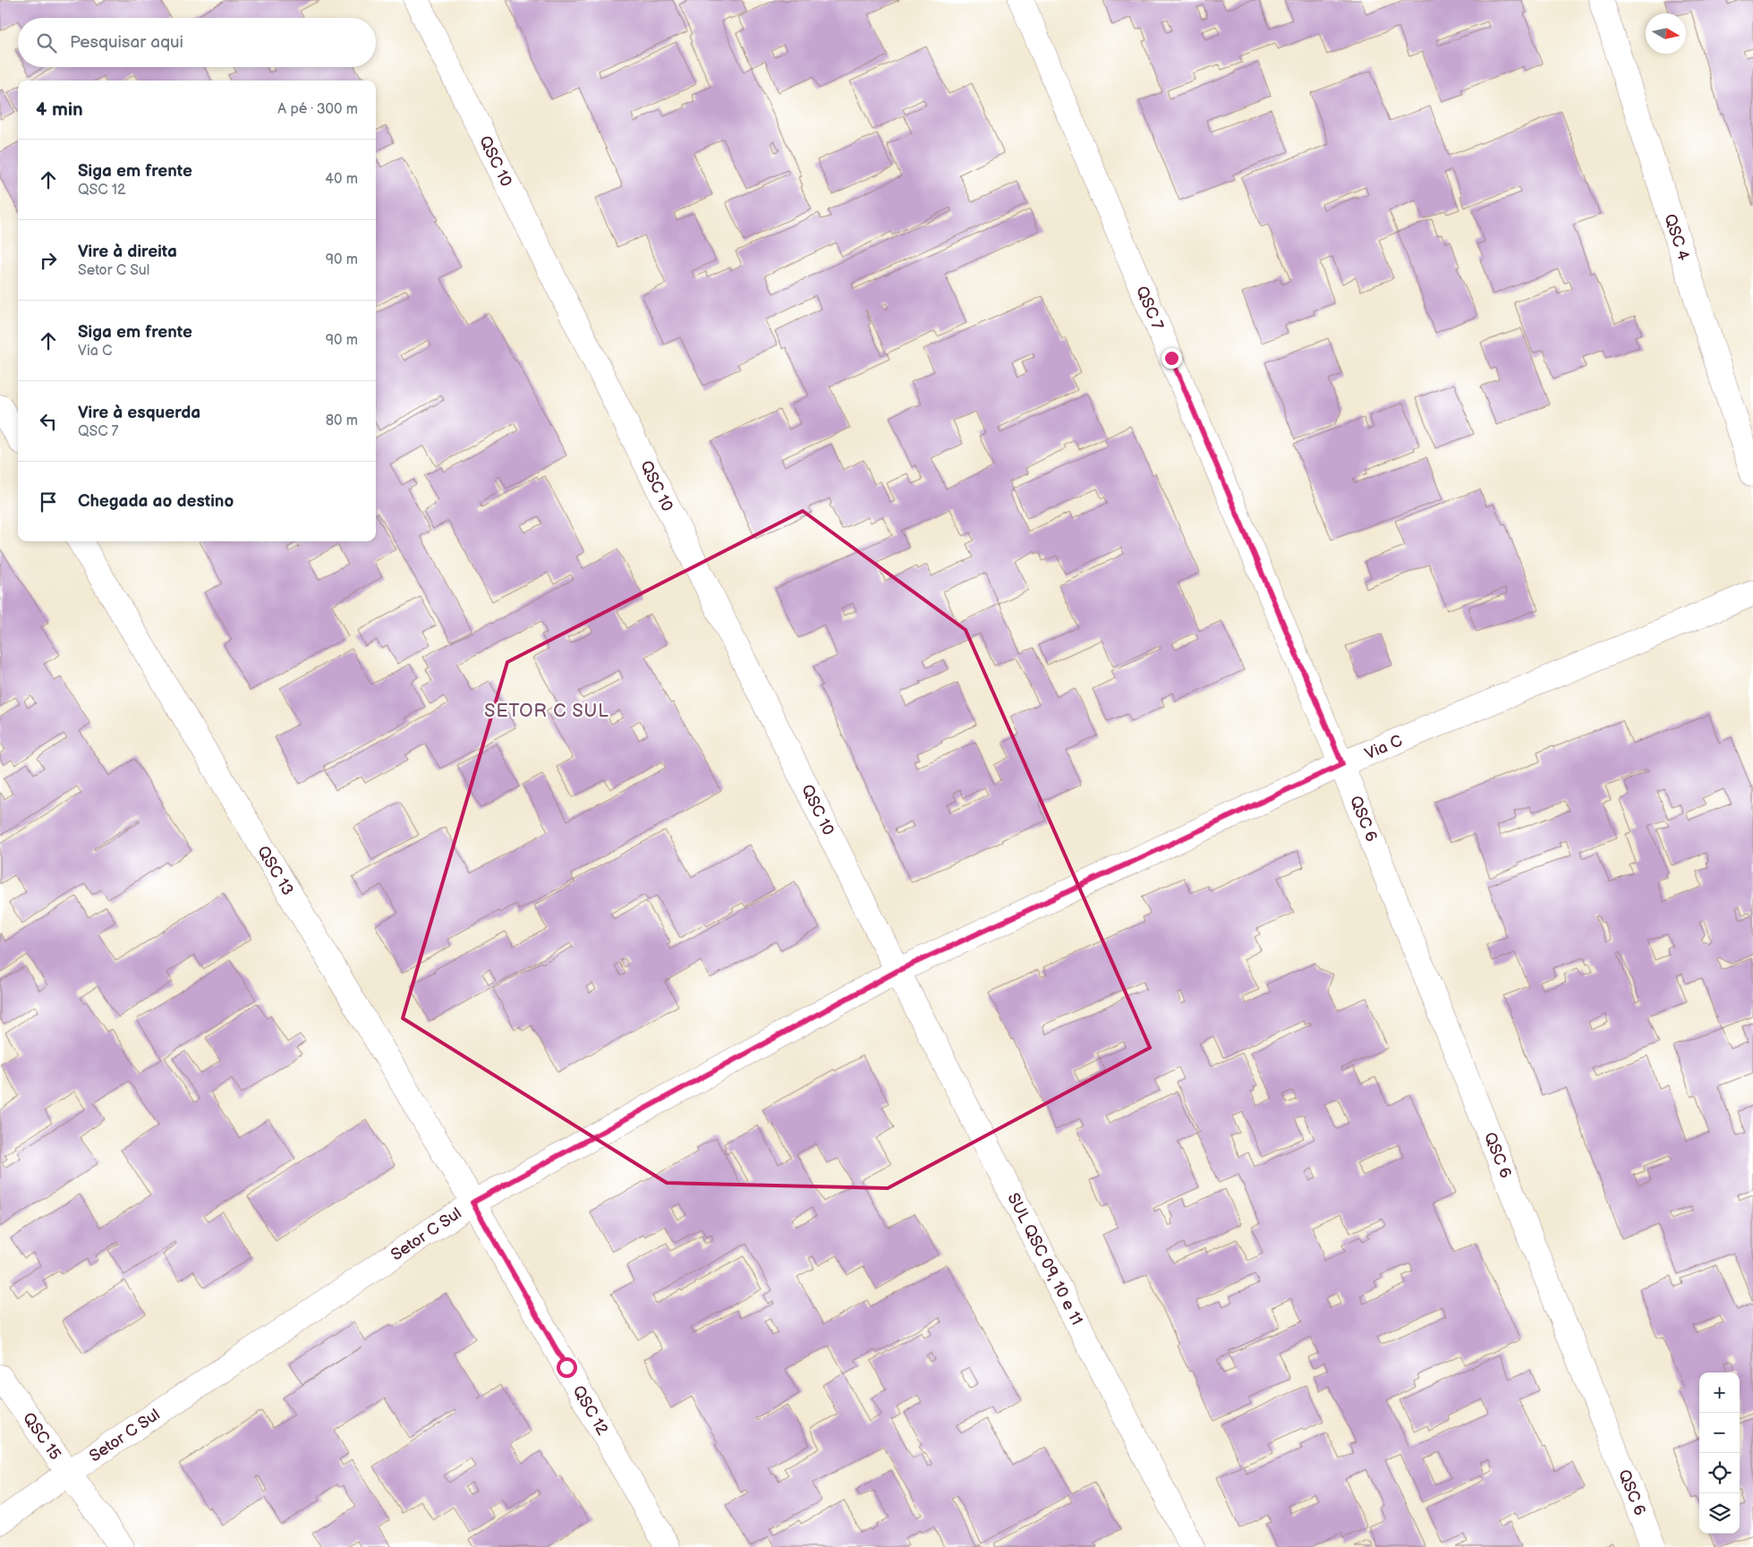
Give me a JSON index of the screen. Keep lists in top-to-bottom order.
{
  "streets": {
    "street": [
      "QSC 10",
      "QSC 4",
      "QSC 7",
      "Via C",
      "QSC 6",
      "QSC 13",
      "Setor C Sul",
      "SUL QSC 09, 10 e 11",
      "QSC 12",
      "QSC 15"
    ]
  },
  "crossings": [
    ["QSC 10", "Via C"],
    ["QSC 10", "Setor C Sul"],
    ["QSC 10", "SUL QSC 09, 10 e 11"],
    ["QSC 7", "Via C"],
    ["QSC 7", "QSC 6"],
    ["Via C", "QSC 6"],
    ["Via C", "Setor C Sul"],
    ["Via C", "SUL QSC 09, 10 e 11"],
    ["QSC 13", "Setor C Sul"],
    ["QSC 13", "QSC 12"],
    ["Setor C Sul", "SUL QSC 09, 10 e 11"],
    ["Setor C Sul", "QSC 12"],
    ["Setor C Sul", "QSC 15"]
  ],
  "districts": ["SETOR C SUL"],
  "north": "right",
  "page": {
    "search": "Pesquisar aqui",
    "heading": ["4 min", "A pé · 300 m"],
    "list": [
      ["Siga em frente", "QSC 12", "40 m"],
      ["Vire à direita", "Setor C Sul", "90 m"],
      ["Siga em frente", "Via C", "90 m"],
      ["Vire à esquerda", "QSC 7", "80 m"],
      "Chegada ao destino"
    ],
    "map_buttons": ["+", "−"]
  }
}
